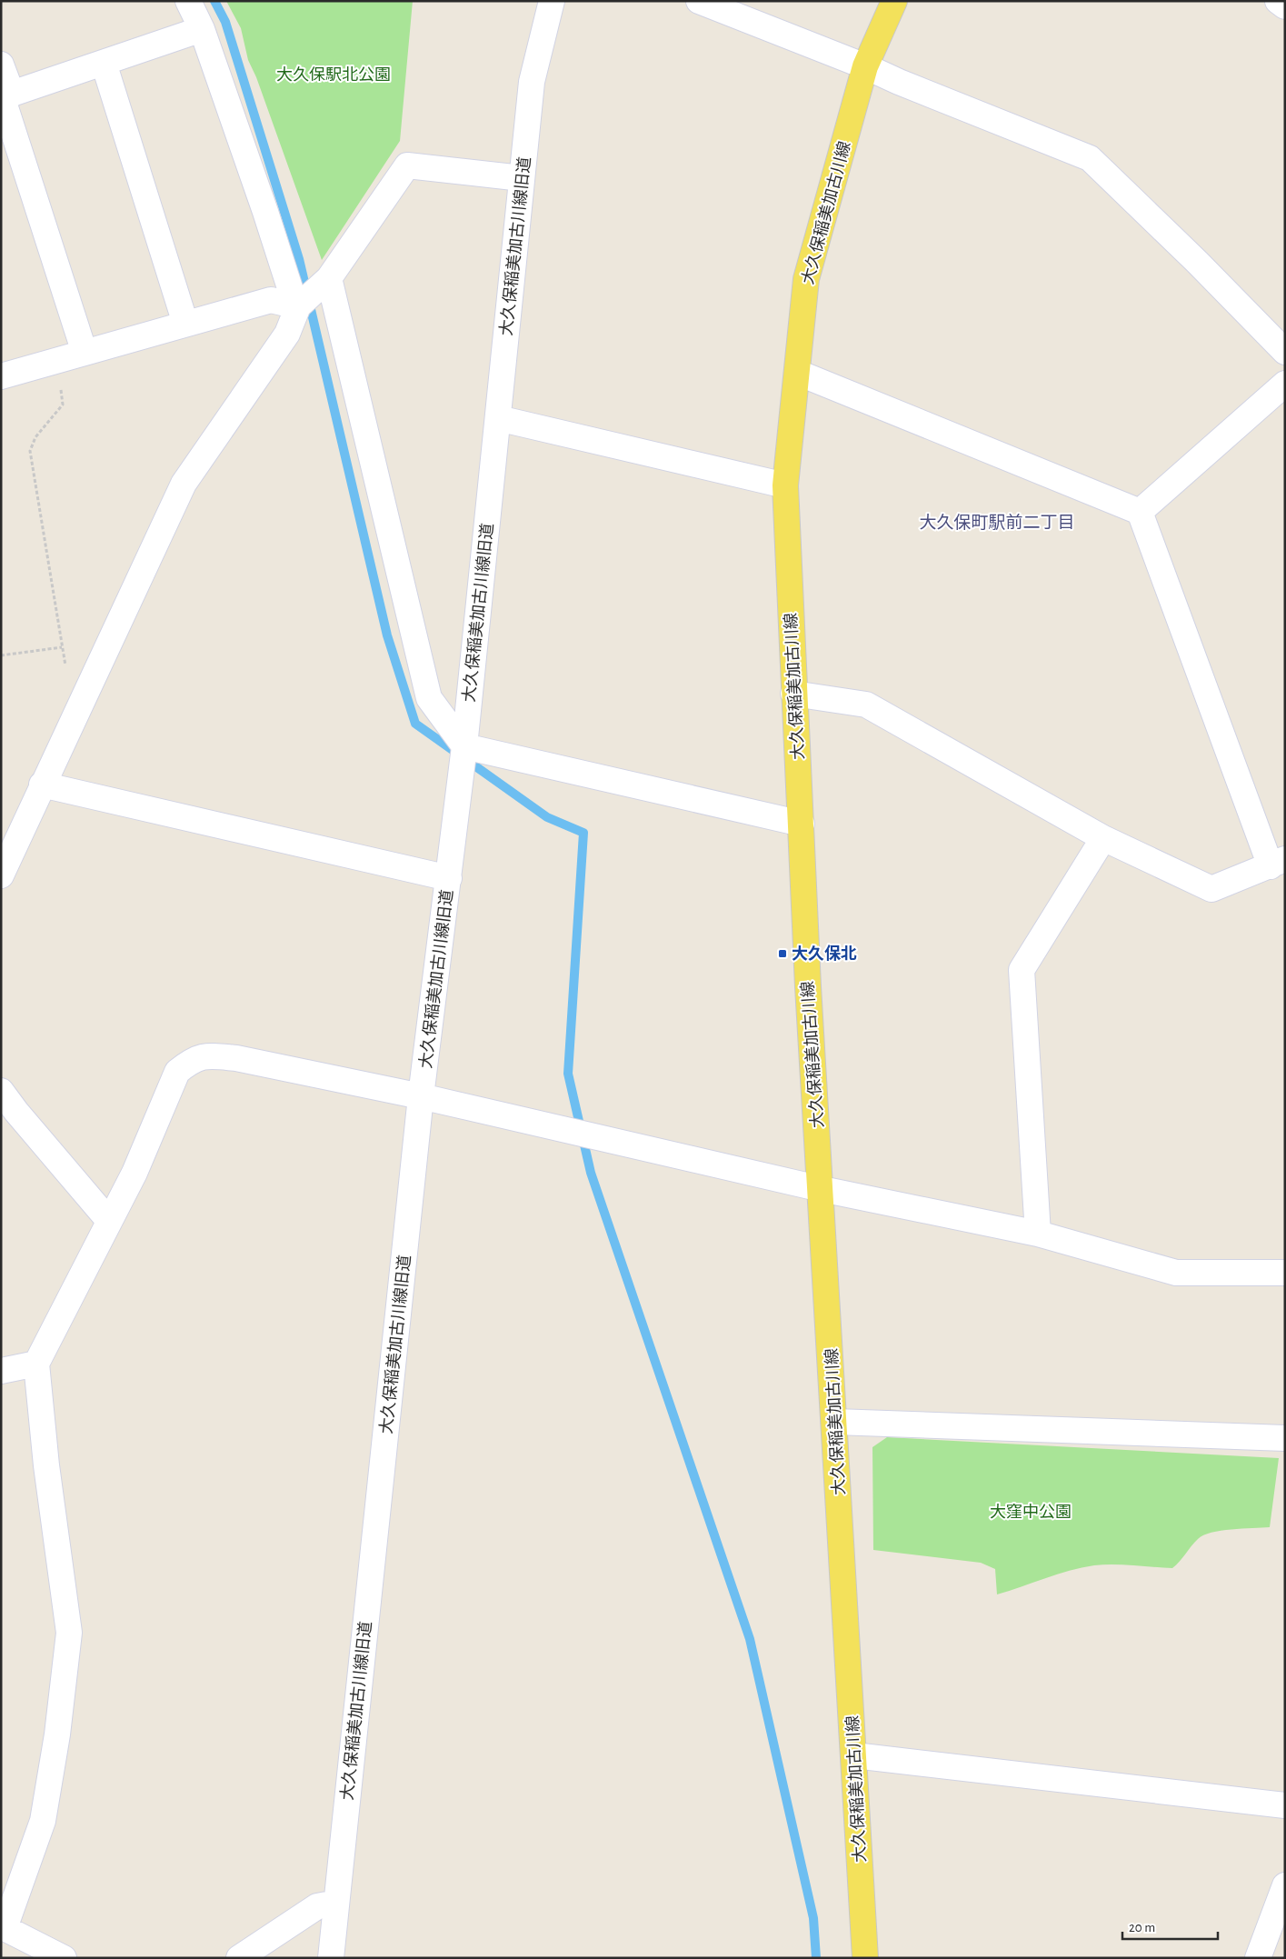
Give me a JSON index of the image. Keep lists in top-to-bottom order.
{
  "streets": {
    "main road": ["大久保稲美加古川線"],
    "street": ["大久保稲美加古川線旧道"]
  },
  "districts": ["大久保町駅前二丁目"],
  "parks": ["大久保駅北公園", "大窪中公園"],
  "places": {
    "transit": ["大久保北"]
  },
  "scale_bar": "20 m"
}
